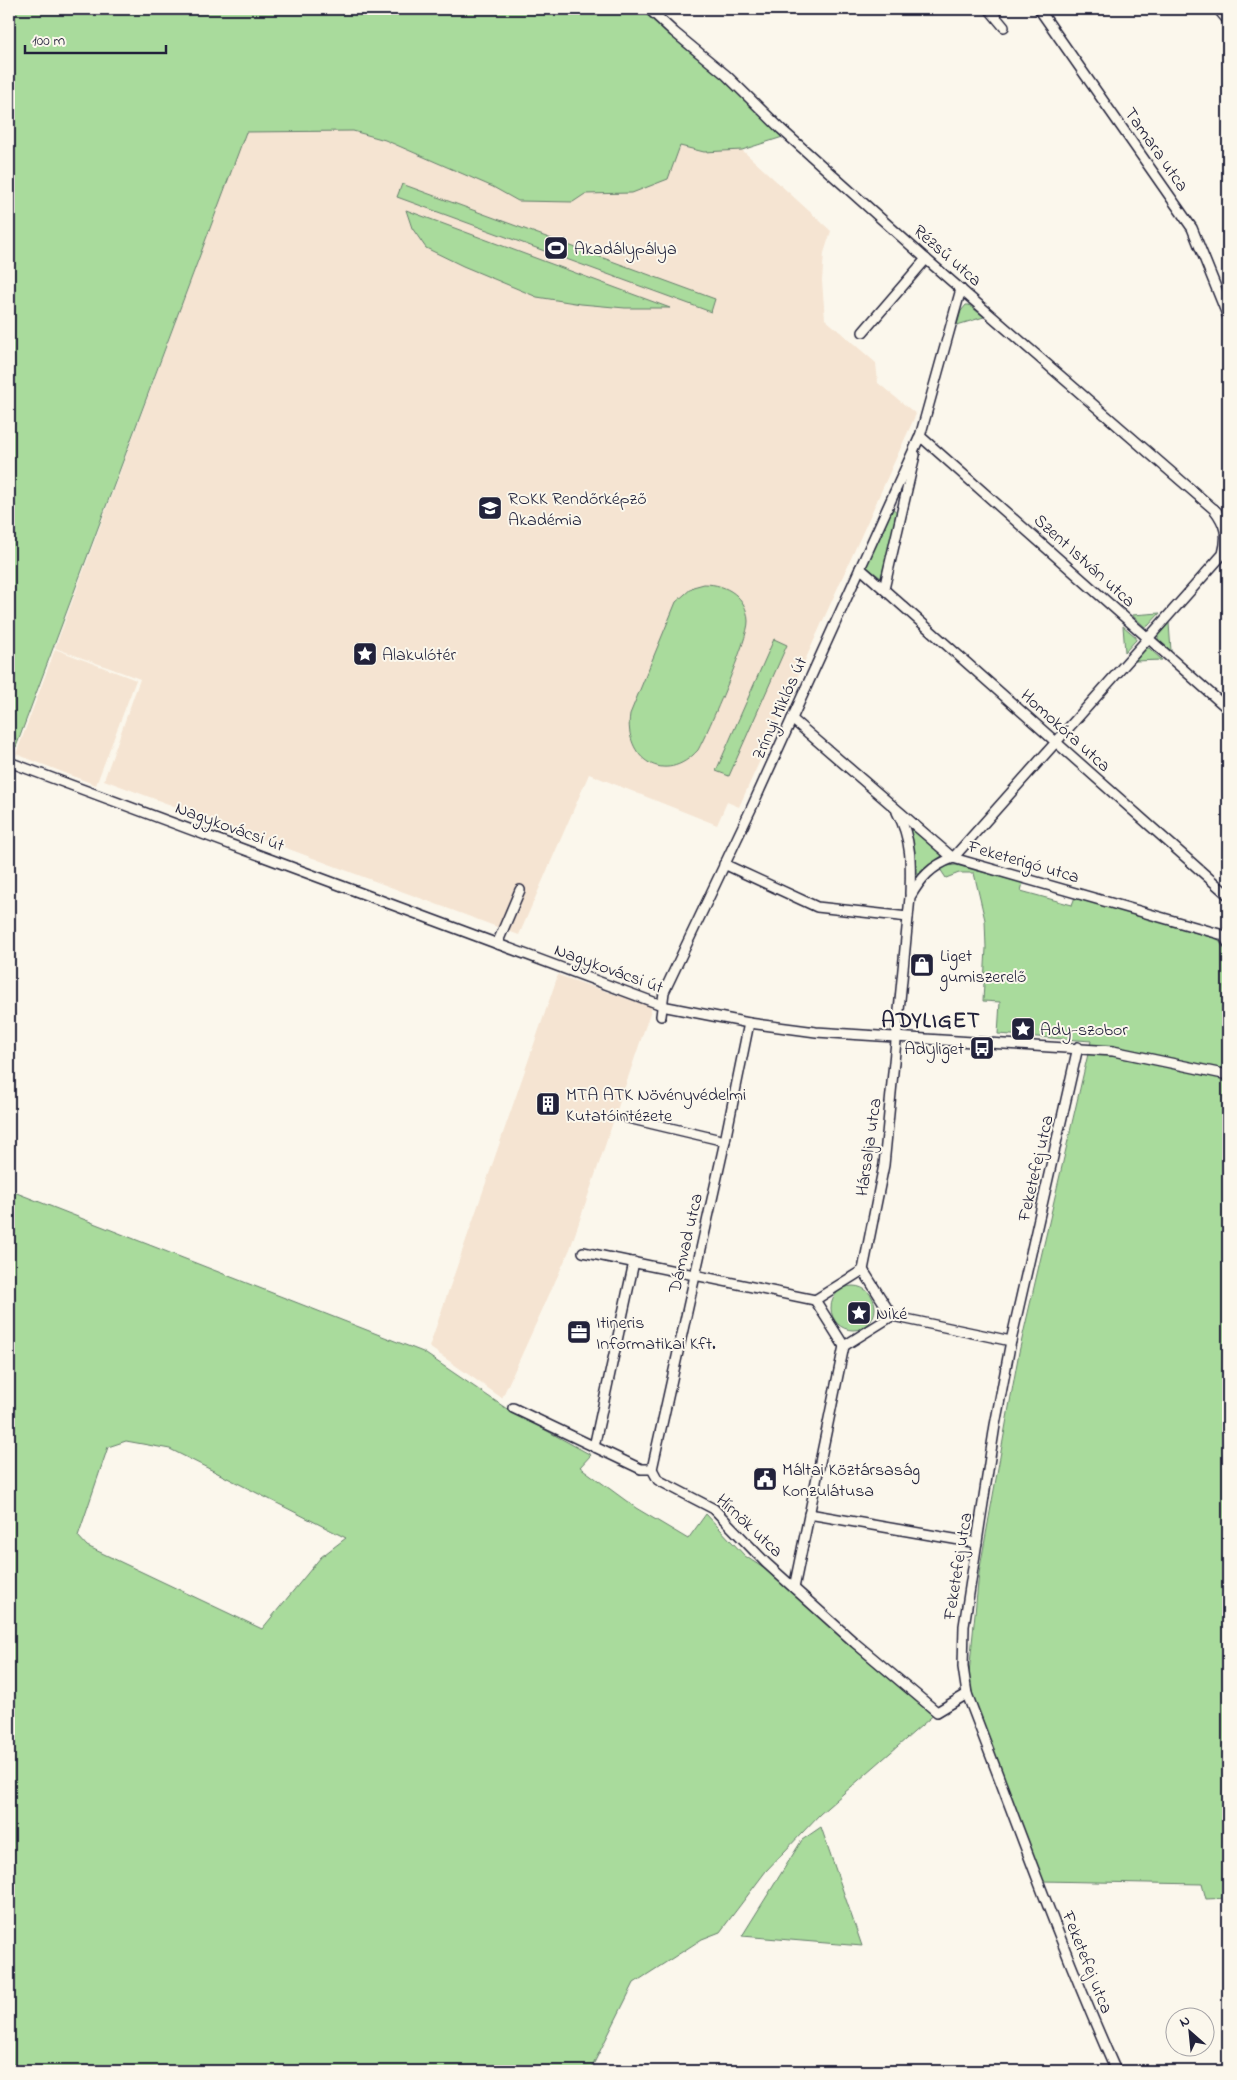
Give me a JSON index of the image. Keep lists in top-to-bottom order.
{
  "streets": {
    "street": [
      "Tamara utca",
      "Rézsű utca",
      "Szent István utca",
      "Zrínyi Miklós út",
      "Homokóra utca",
      "Nagykovácsi út",
      "Feketerigó utca",
      "Hársalja utca",
      "Feketefej utca",
      "Dámvad utca",
      "Hírnök utca"
    ]
  },
  "crossings": [
    ["Rézsű utca", "Zrínyi Miklós út"],
    ["Szent István utca", "Zrínyi Miklós út"],
    ["Zrínyi Miklós út", "Homokóra utca"],
    ["Zrínyi Miklós út", "Nagykovácsi út"],
    ["Zrínyi Miklós út", "Feketerigó utca"],
    ["Nagykovácsi út", "Hársalja utca"],
    ["Nagykovácsi út", "Feketefej utca"],
    ["Nagykovácsi út", "Dámvad utca"],
    ["Feketerigó utca", "Hársalja utca"],
    ["Feketefej utca", "Hírnök utca"],
    ["Dámvad utca", "Hírnök utca"]
  ],
  "districts": ["ADYLIGET"],
  "places": {
    "sports": ["Akadálypálya"],
    "school or university": ["ROKK Rendőrképző Akadémia"],
    "place": ["Alakulótér", "Ady-szobor", "Niké"],
    "shop": ["Liget gumiszerelő"],
    "bus stop": ["Adyliget"],
    "building": ["MTA ATK Növényvédelmi Kutatóintézete"],
    "office": ["Itineris Informatikai Kft."],
    "public building": ["Máltai Köztársaság Konzulátusa"]
  },
  "scale_bar": "100 m",
  "north": "top left"
}
